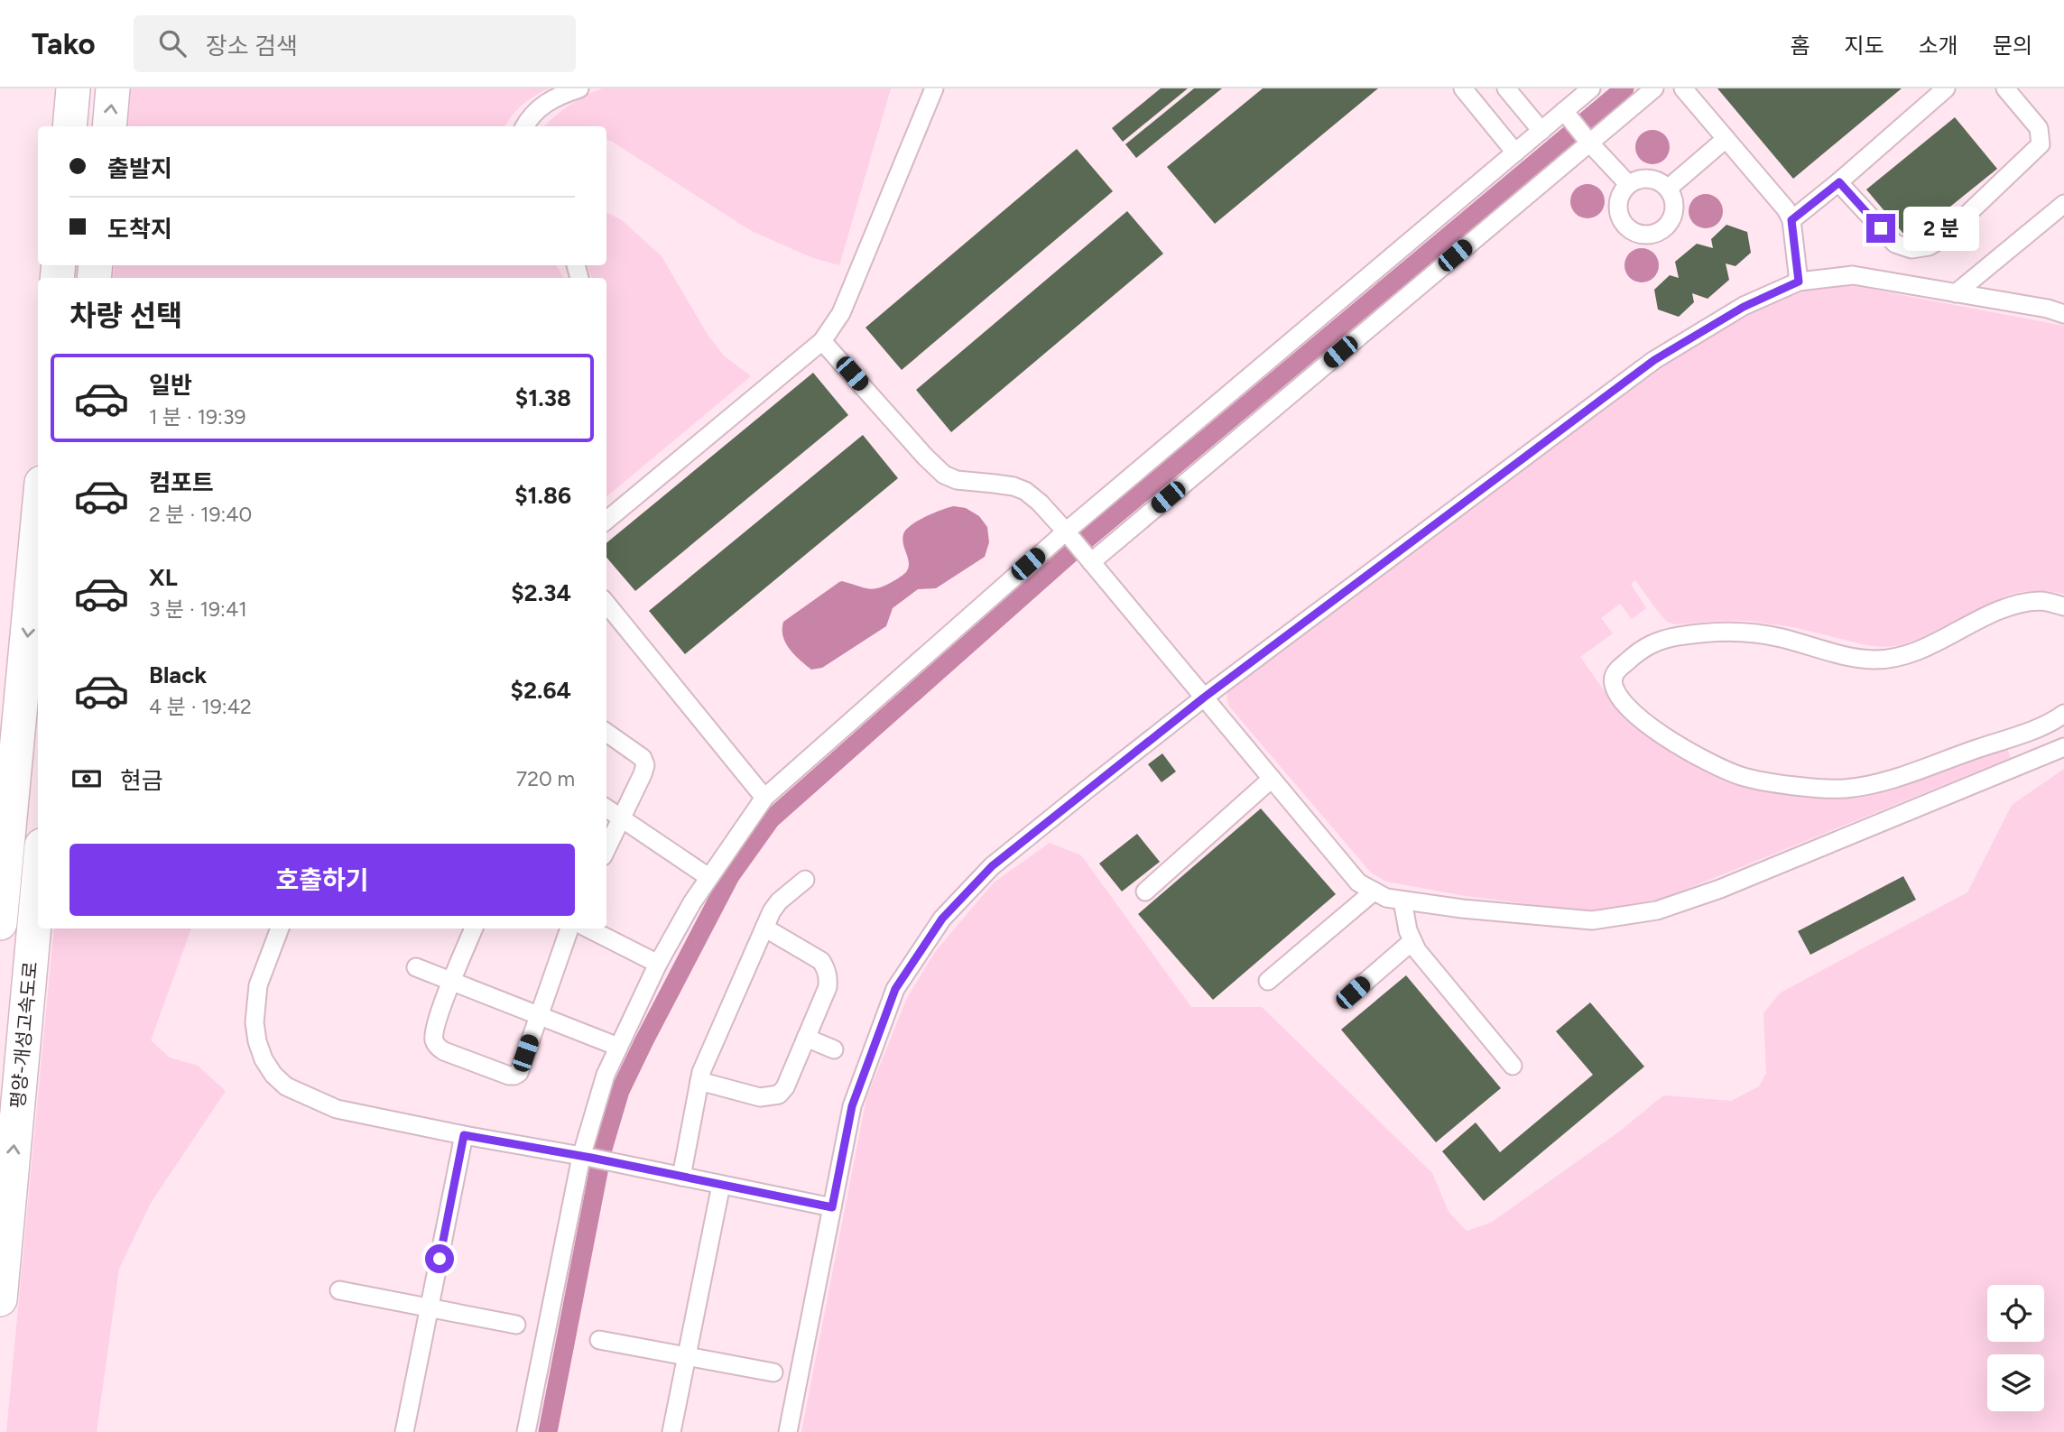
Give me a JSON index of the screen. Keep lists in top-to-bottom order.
{
  "streets": {
    "highway": ["평양-개성고속도로"]
  },
  "one_way": ["평양-개성고속도로"],
  "page": {
    "header": "Tako",
    "search": "장소 검색",
    "nav": [
      "홈",
      "지도",
      "소개",
      "문의"
    ],
    "banner": ["출발지", "도착지"],
    "bubble": "2 분",
    "heading": "차량 선택",
    "list": [
      {
        "name": "일반",
        "note": "1 분 · 19:39",
        "value": "$1.38"
      },
      {
        "name": "컴포트",
        "note": "2 분 · 19:40",
        "value": "$1.86"
      },
      {
        "name": "XL",
        "note": "3 분 · 19:41",
        "value": "$2.34"
      },
      {
        "name": "Black",
        "note": "4 분 · 19:42",
        "value": "$2.64"
      }
    ],
    "pay": ["현금", "720 m"],
    "buttons": "호출하기"
  }
}
